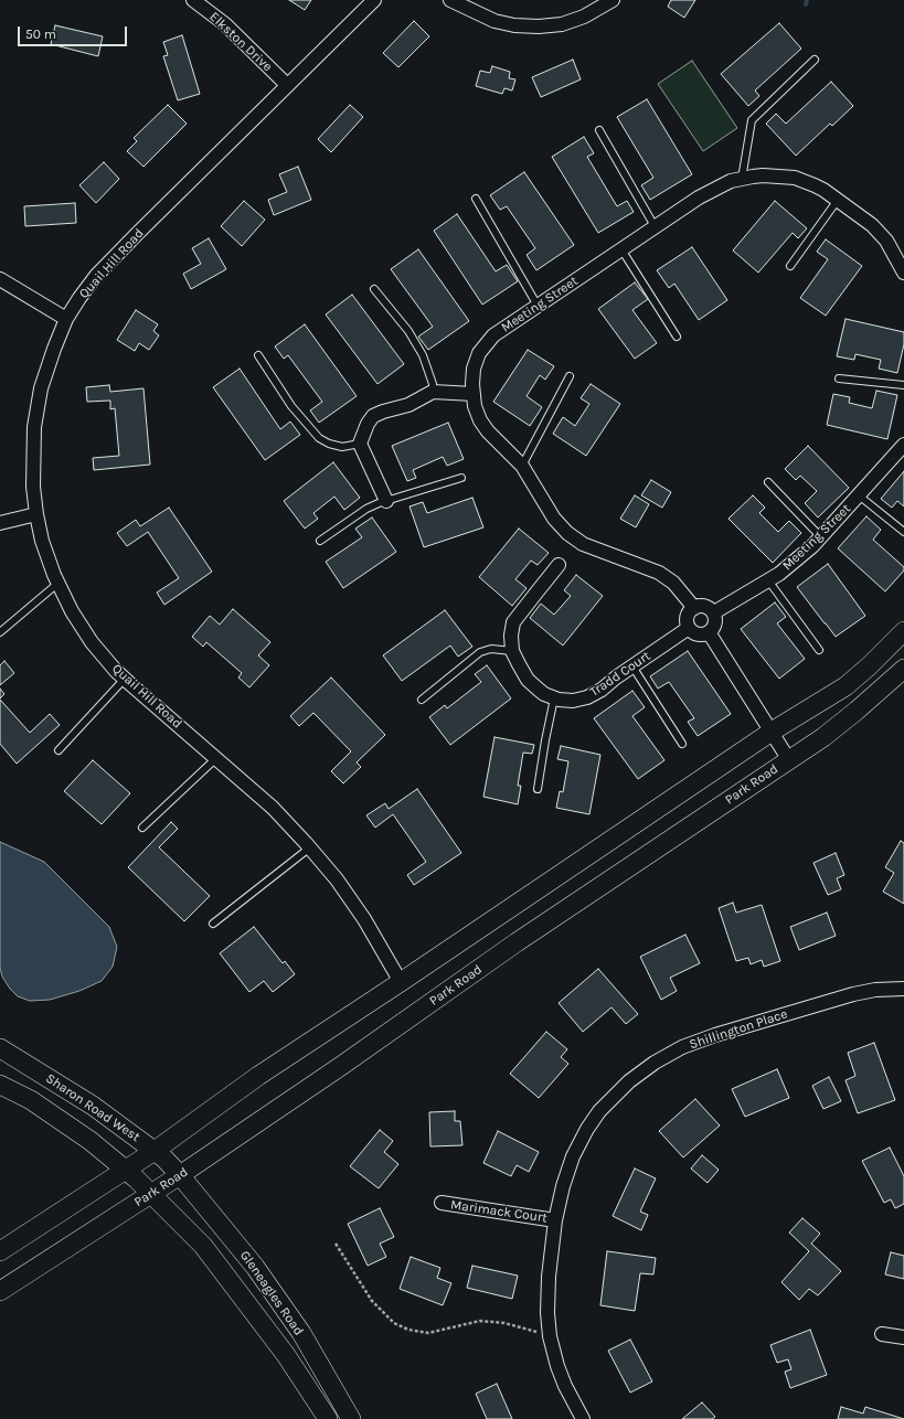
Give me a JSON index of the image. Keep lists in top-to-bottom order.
{
  "streets": {
    "main road": ["Park Road", "Sharon Road West", "Gleneagles Road"],
    "street": [
      "Elkston Drive",
      "Quail Hill Road",
      "Meeting Street",
      "Tradd Court",
      "Shillington Place",
      "Marimack Court"
    ]
  },
  "crossings": [
    ["Elkston Drive", "Quail Hill Road"],
    ["Meeting Street", "Tradd Court"],
    ["Park Road", "Sharon Road West"],
    ["Park Road", "Gleneagles Road"],
    ["Shillington Place", "Marimack Court"],
    ["Sharon Road West", "Gleneagles Road"]
  ],
  "scale_bar": "50 m"
}
